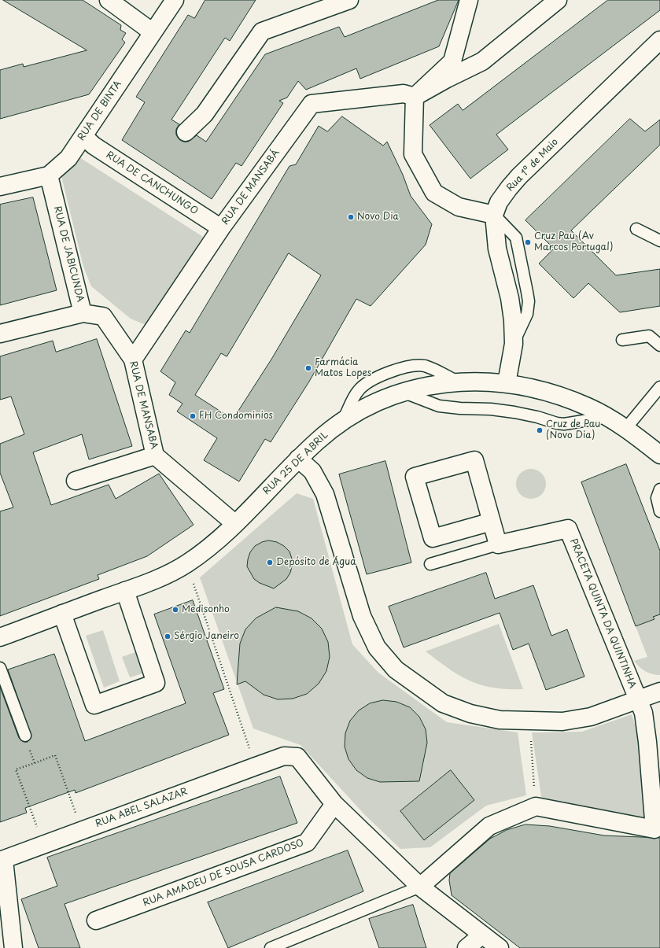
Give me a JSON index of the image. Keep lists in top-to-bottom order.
{
  "streets": {
    "street": [
      "RUA DE BINTA",
      "Rua 1º de Maio",
      "RUA DE CANCHUNGO",
      "RUA DE MANSABÁ",
      "RUA DE JABICUNDA",
      "RUA DE MANSABA",
      "RUA 25 DE ABRIL",
      "PRACETA QUINTA DA QUINTINHA",
      "RUA ABEL SALAZAR",
      "RUA AMADEU DE SOUSA CARDOSO"
    ]
  },
  "crossings": [
    ["RUA DE BINTA", "RUA DE CANCHUNGO"],
    ["RUA DE BINTA", "RUA DE JABICUNDA"],
    ["Rua 1º de Maio", "RUA 25 DE ABRIL"],
    ["RUA DE CANCHUNGO", "RUA DE MANSABÁ"],
    ["RUA DE MANSABÁ", "RUA DE MANSABA"],
    ["RUA DE JABICUNDA", "RUA DE MANSABA"],
    ["RUA DE MANSABA", "RUA 25 DE ABRIL"],
    ["RUA ABEL SALAZAR", "RUA AMADEU DE SOUSA CARDOSO"]
  ],
  "places": [
    "Novo Dia",
    "Cruz Pau (Av Marcos Portugal)",
    "Farmácia Matos Lopes",
    "FH Condominios",
    "Cruz de Pau (Novo Dia)",
    "Depósito de Água",
    "Medisonho",
    "Sérgio Janeiro"
  ]
}
